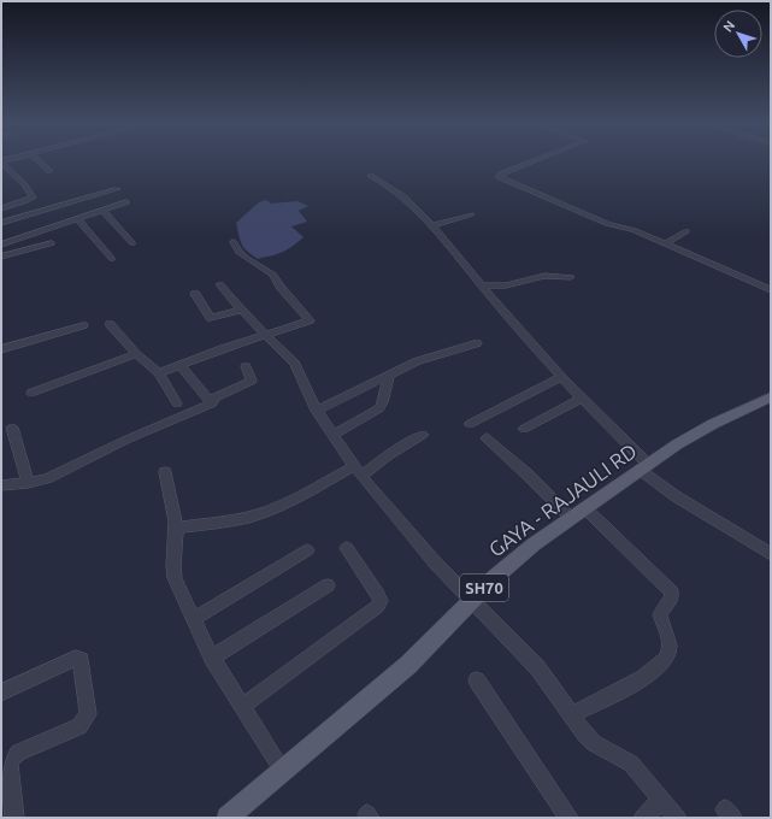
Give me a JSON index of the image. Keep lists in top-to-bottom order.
{
  "streets": {
    "main road": ["GAYA - RAJAULI RD", "SH70"]
  },
  "north": "top left"
}
